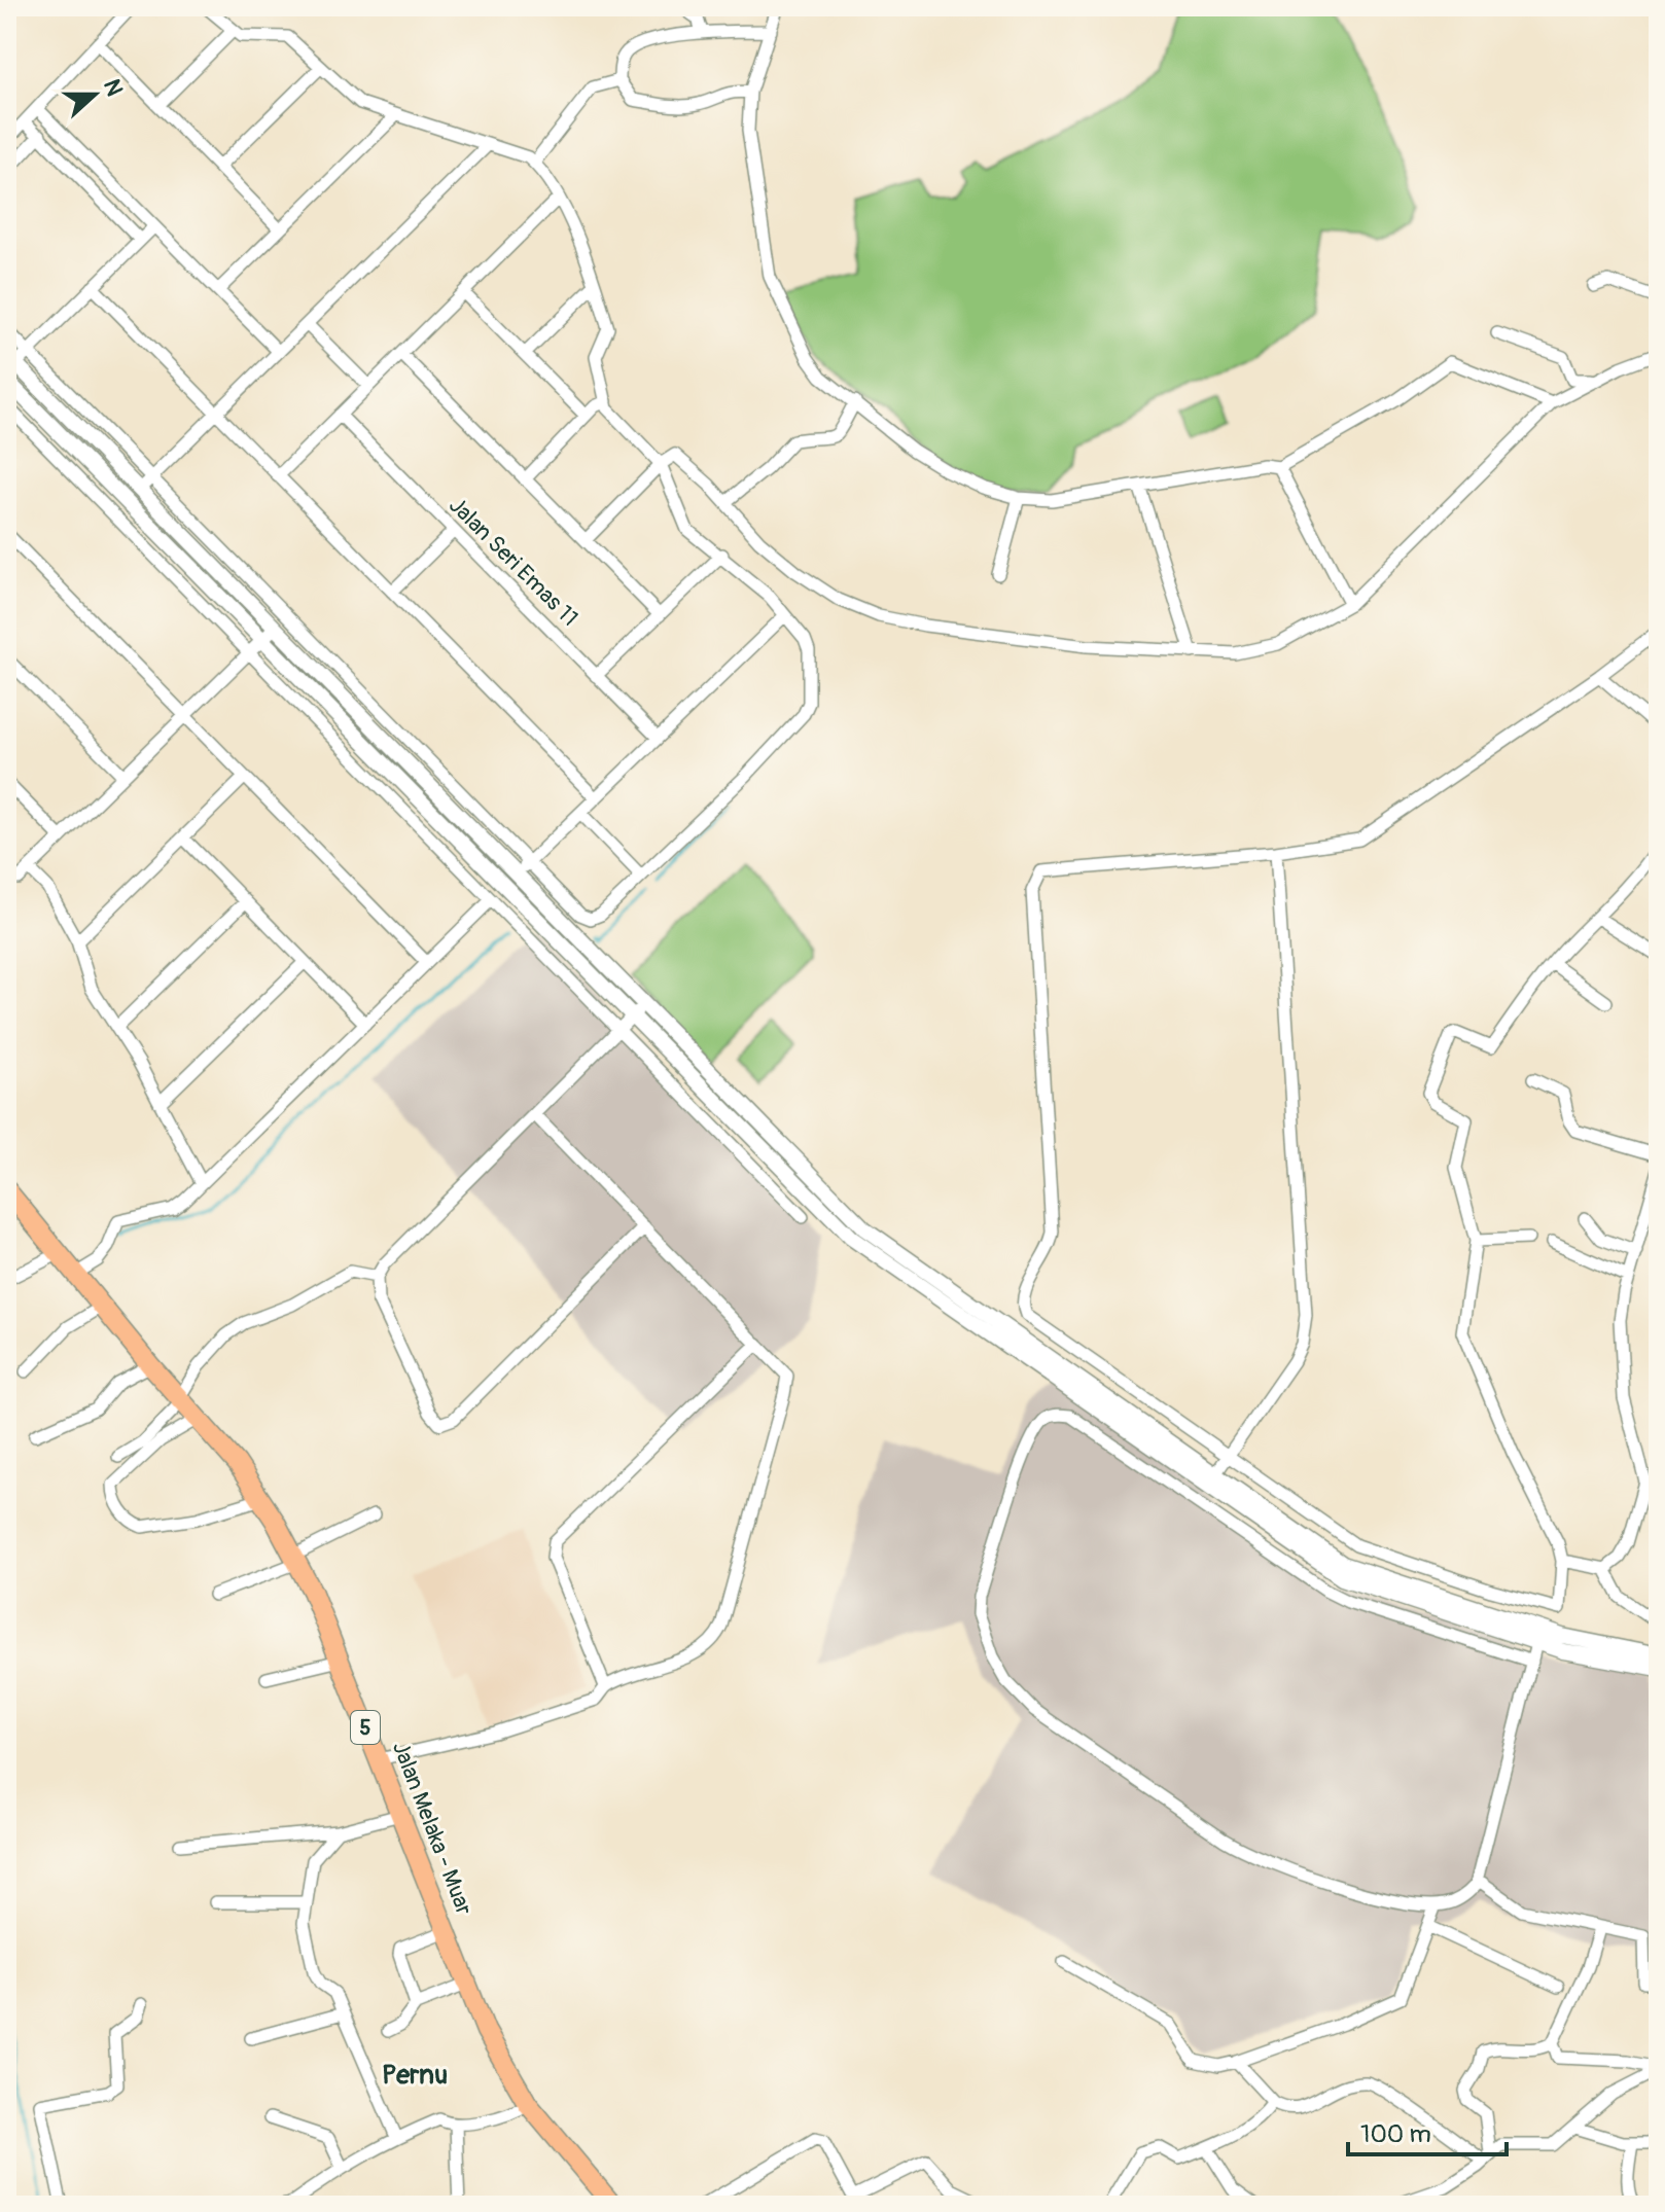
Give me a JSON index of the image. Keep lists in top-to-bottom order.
{
  "streets": {
    "main road": ["5", "Jalan Melaka - Muar"],
    "street": ["Jalan Seri Emas 11"]
  },
  "districts": ["Pernu"],
  "scale_bar": "100 m",
  "north": "right"
}
